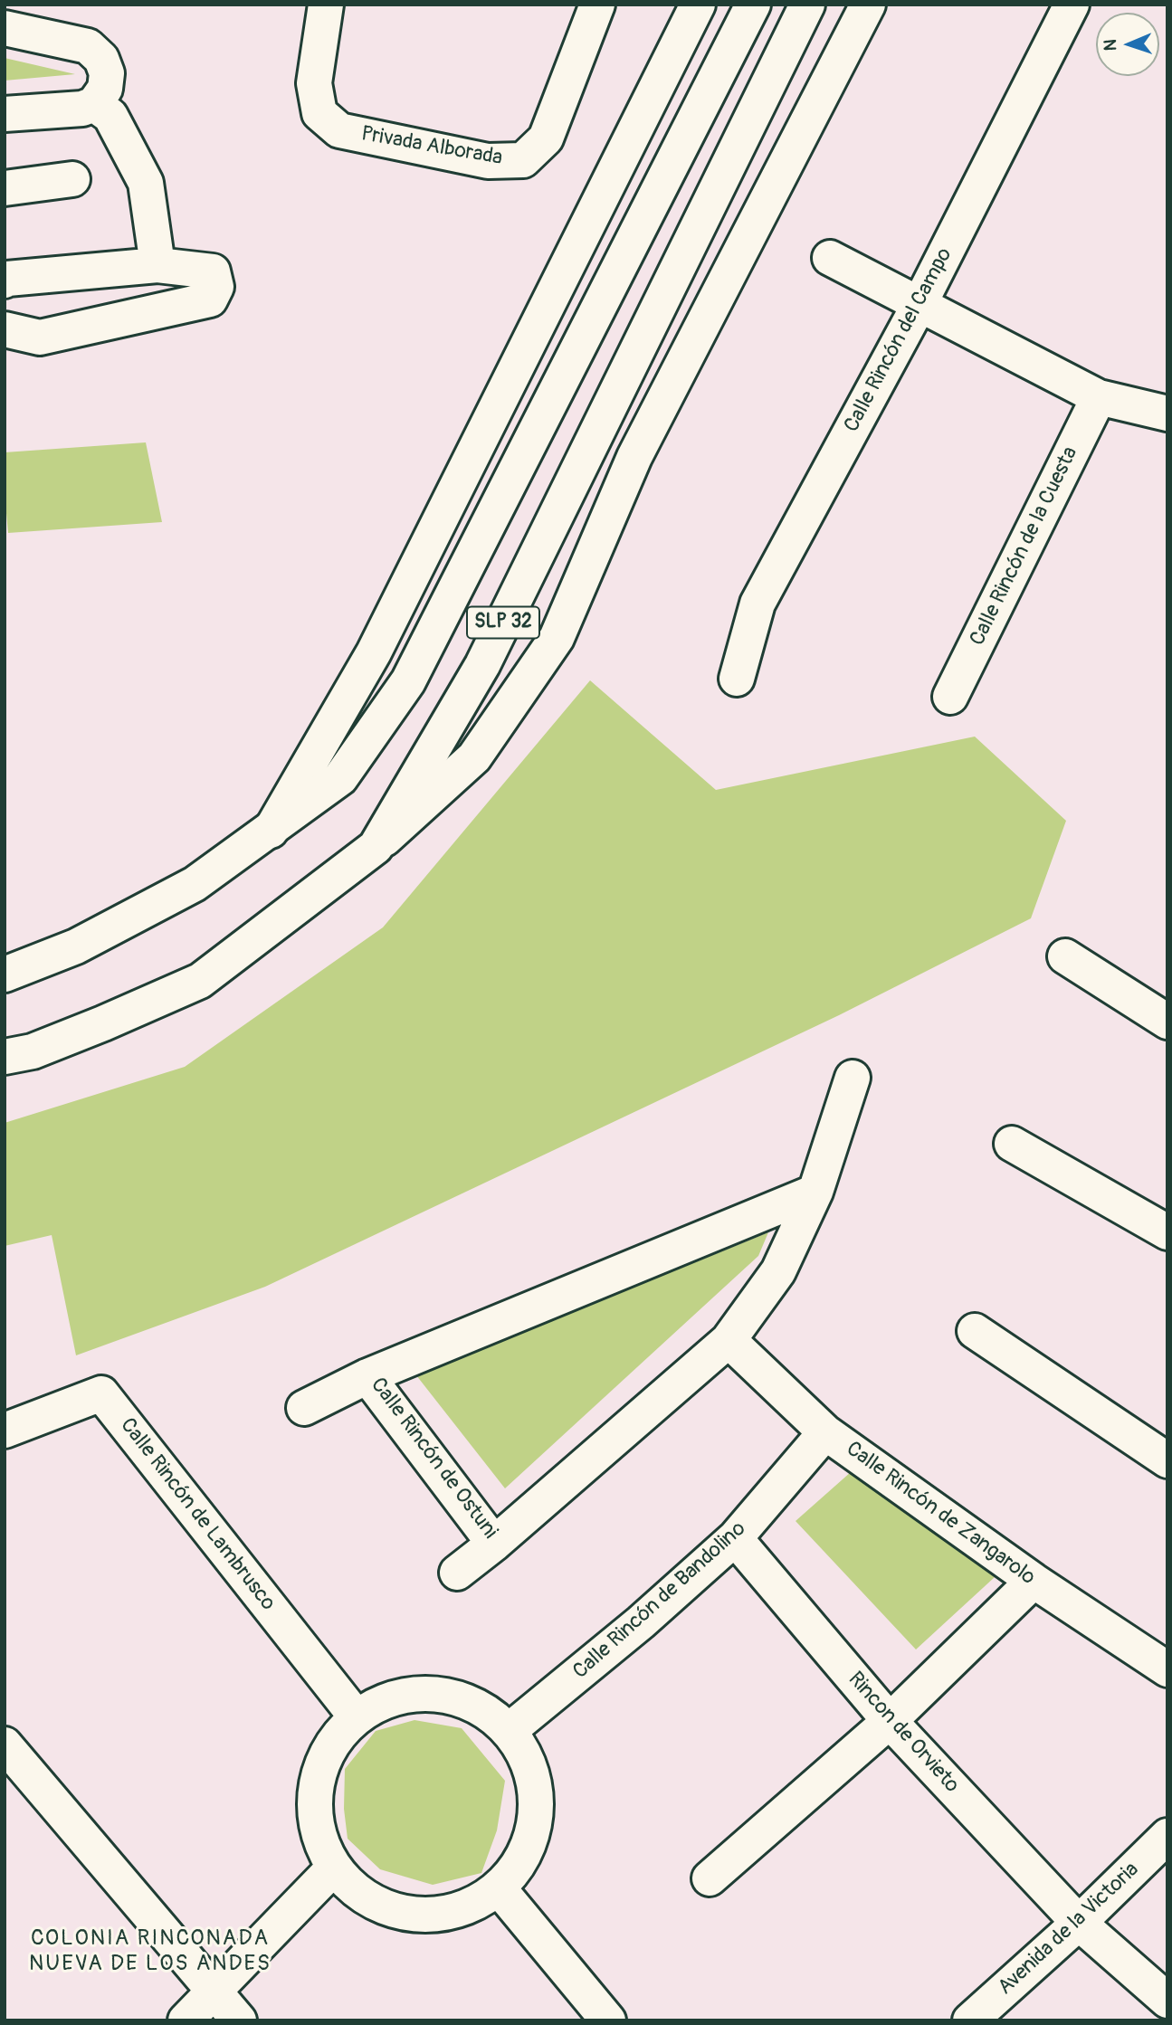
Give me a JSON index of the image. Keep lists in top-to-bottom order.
{
  "streets": {
    "street": [
      "Privada Alborada",
      "Calle Rincón del Campo",
      "Calle Rincón de la Cuesta",
      "SLP 32",
      "Calle Rincón de Ostuni",
      "Calle Rincón de Zangarolo",
      "Calle Rincón de Lambrusco",
      "Calle Rincón de Bandolino",
      "Rincon de Orvieto",
      "Avenida de la Victoria"
    ]
  },
  "crossings": [
    ["Calle Rincón de Ostuni", "Calle Rincón de Zangarolo"],
    ["Calle Rincón de Zangarolo", "Calle Rincón de Bandolino"],
    ["Calle Rincón de Lambrusco", "Calle Rincón de Bandolino"],
    ["Calle Rincón de Bandolino", "Rincon de Orvieto"],
    ["Rincon de Orvieto", "Avenida de la Victoria"]
  ],
  "districts": ["COLONIA RINCONADA NUEVA DE LOS ANDES"],
  "north": "left"
}
